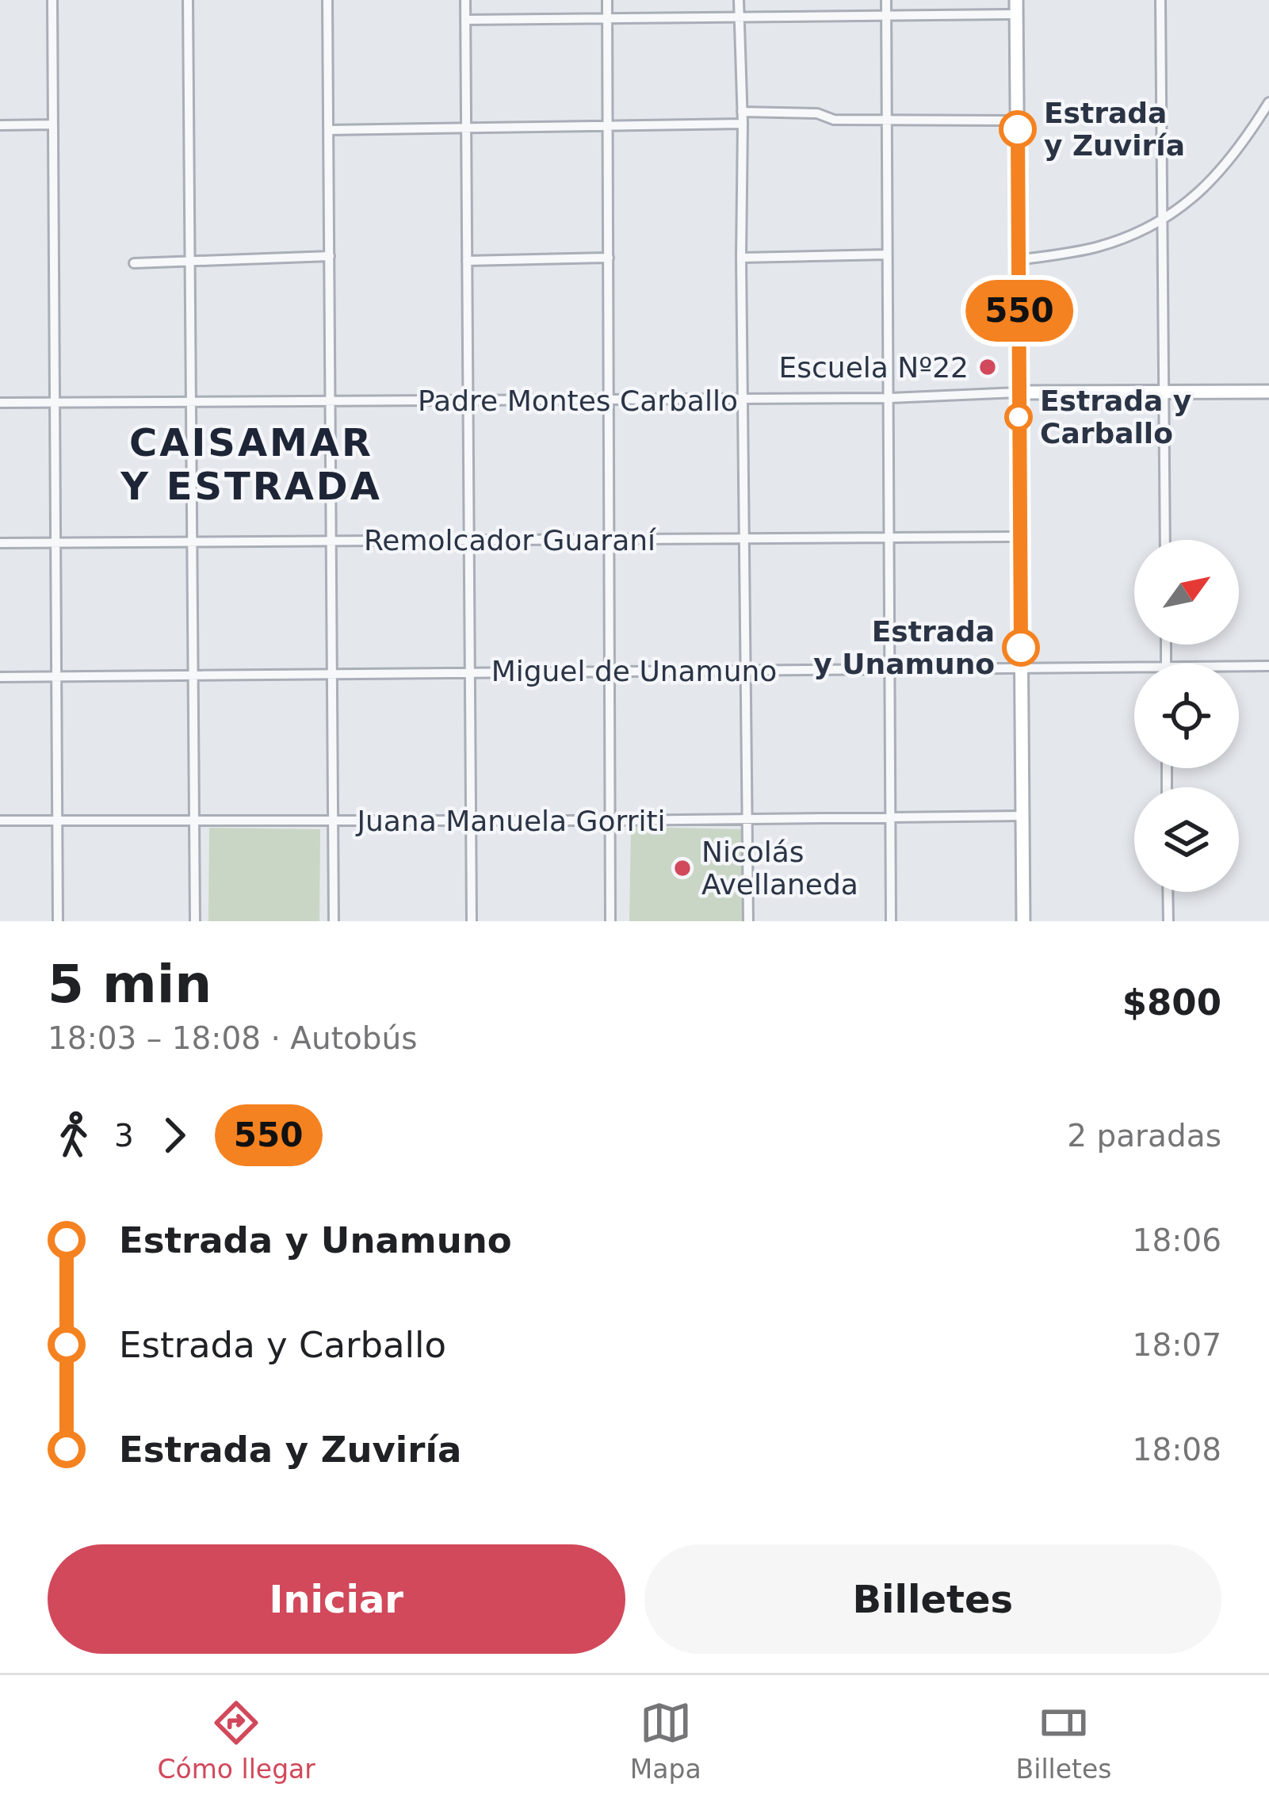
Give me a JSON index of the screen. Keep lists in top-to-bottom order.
{
  "streets": {
    "main road": ["Padre Montes Carballo"],
    "street": ["Remolcador Guaraní", "Miguel de Unamuno", "Juana Manuela Gorriti"]
  },
  "districts": ["CAISAMAR Y ESTRADA"],
  "places": [
    "Estrada y Zuviría",
    "Escuela Nº22",
    "Estrada y Carballo",
    "Estrada y Unamuno",
    "Nicolás Avellaneda"
  ],
  "lines": ["bus line 550"],
  "north": "top right",
  "page": {
    "on_map": "550",
    "heading": ["5 min", "18:03 – 18:08 · Autobús", "$800"],
    "legs": ["3", "550", "2 paradas"],
    "list": [
      {
        "name": "Estrada y Unamuno",
        "value": "18:06"
      },
      {
        "name": "Estrada y Carballo",
        "value": "18:07"
      },
      {
        "name": "Estrada y Zuviría",
        "value": "18:08"
      }
    ],
    "buttons": ["Iniciar", "Billetes"],
    "tabs": ["Cómo llegar", "Mapa", "Billetes"]
  }
}
